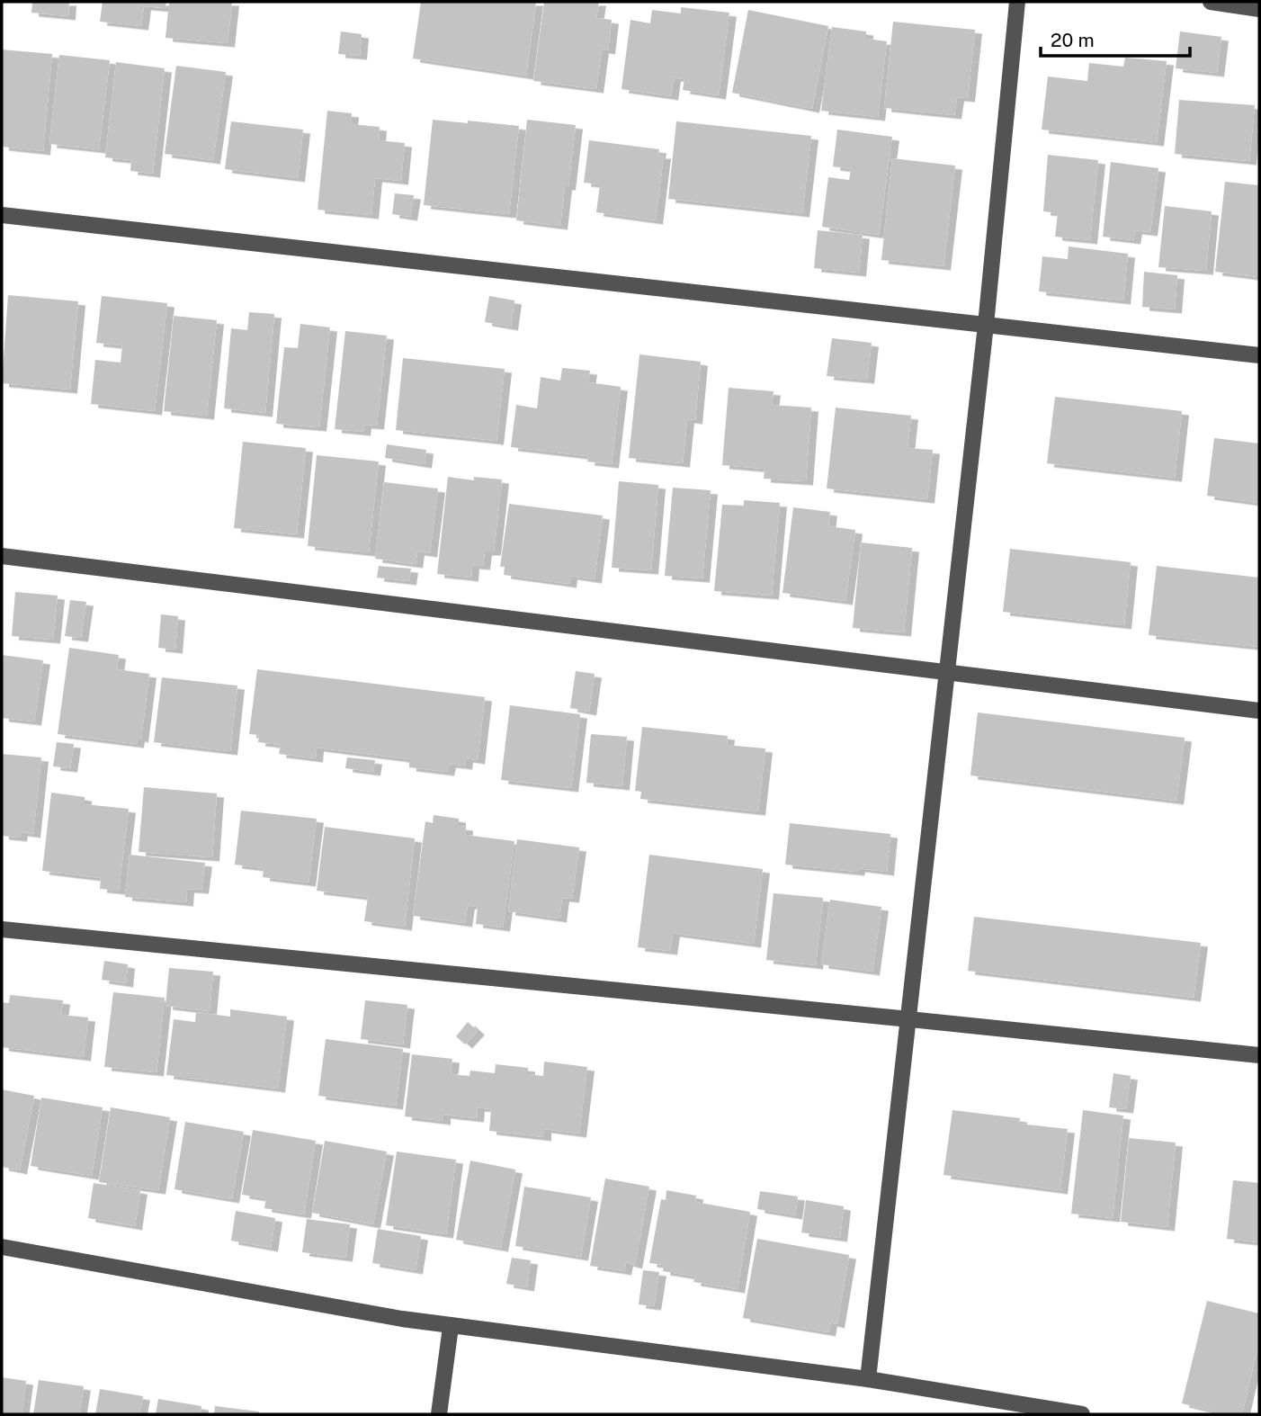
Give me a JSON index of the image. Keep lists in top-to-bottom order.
{
  "scale_bar": "20 m"
}
